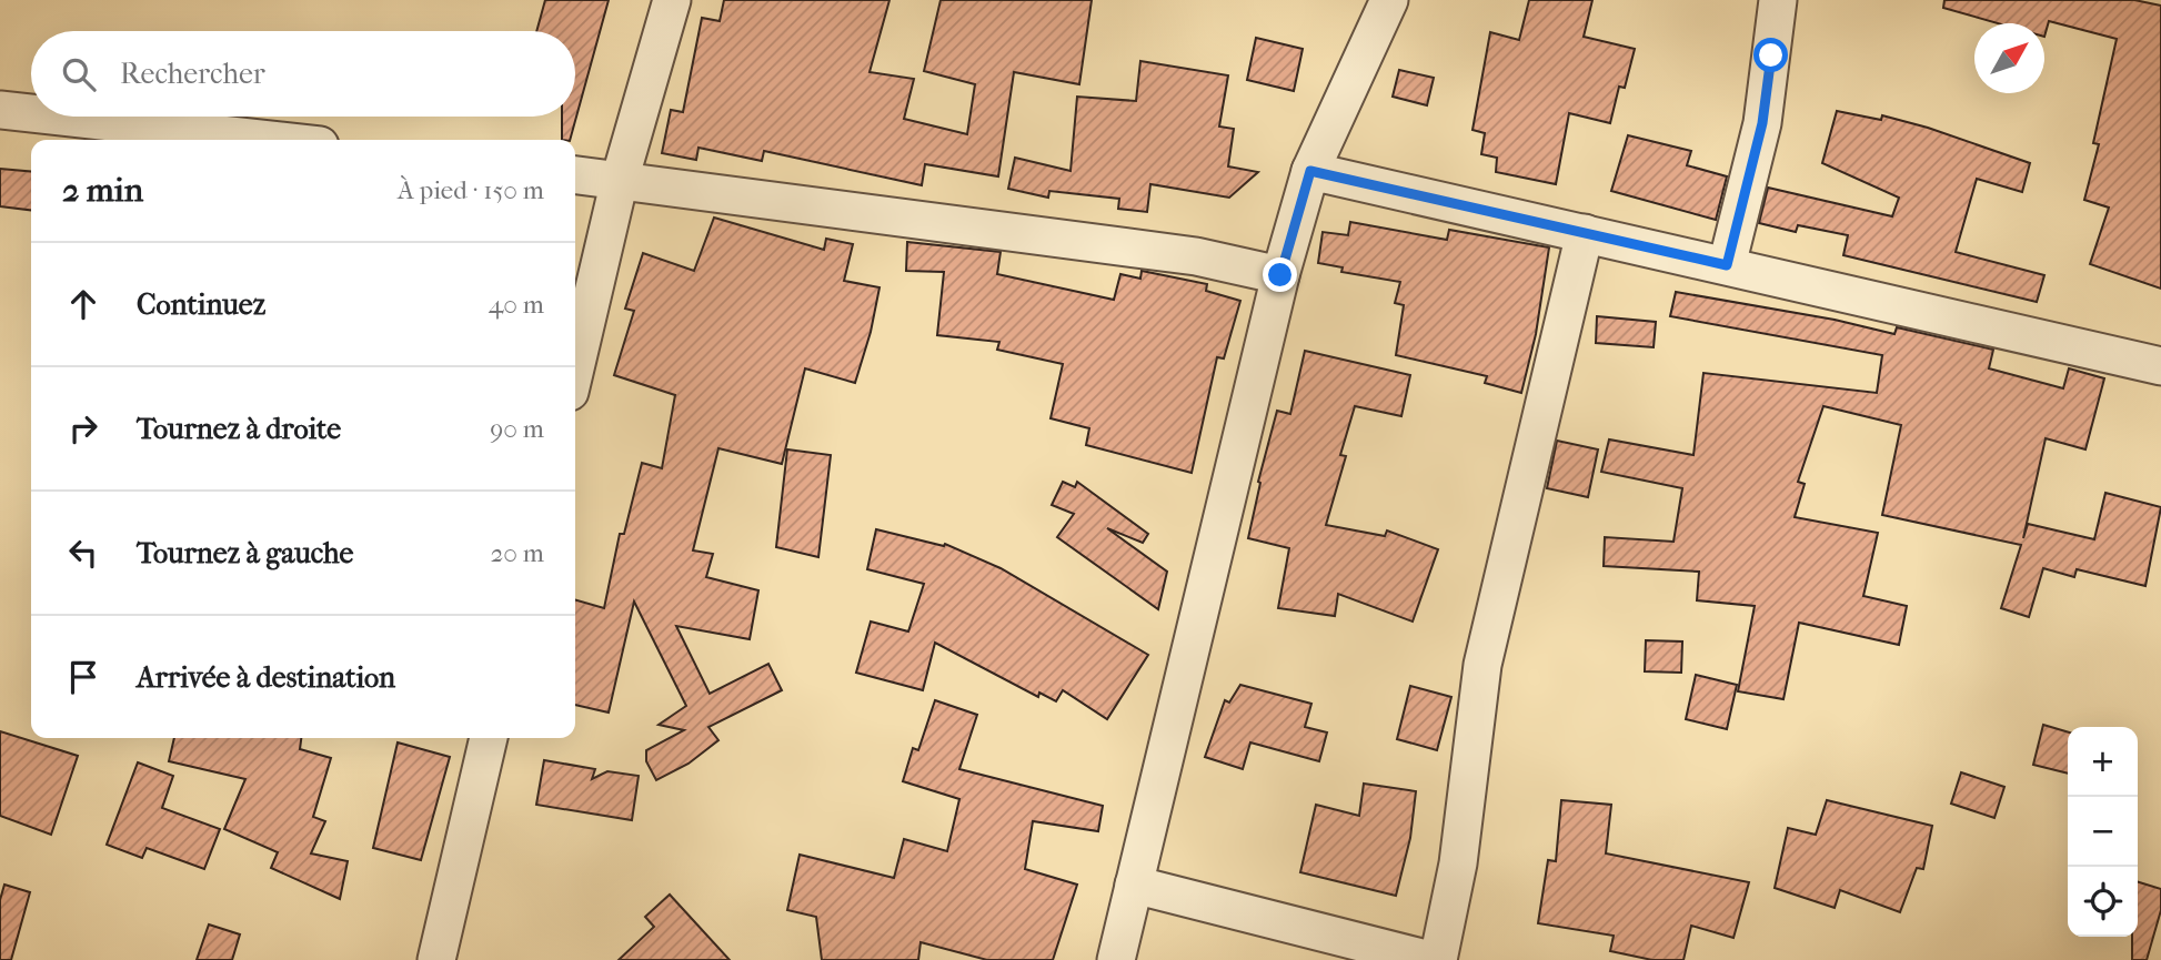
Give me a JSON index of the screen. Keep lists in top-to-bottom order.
{
  "north": "top right",
  "page": {
    "search": "Rechercher",
    "heading": ["2 min", "À pied · 150 m"],
    "list": [
      ["Continuez", "40 m"],
      ["Tournez à droite", "90 m"],
      ["Tournez à gauche", "20 m"],
      "Arrivée à destination"
    ],
    "map_buttons": ["+", "−"]
  }
}
